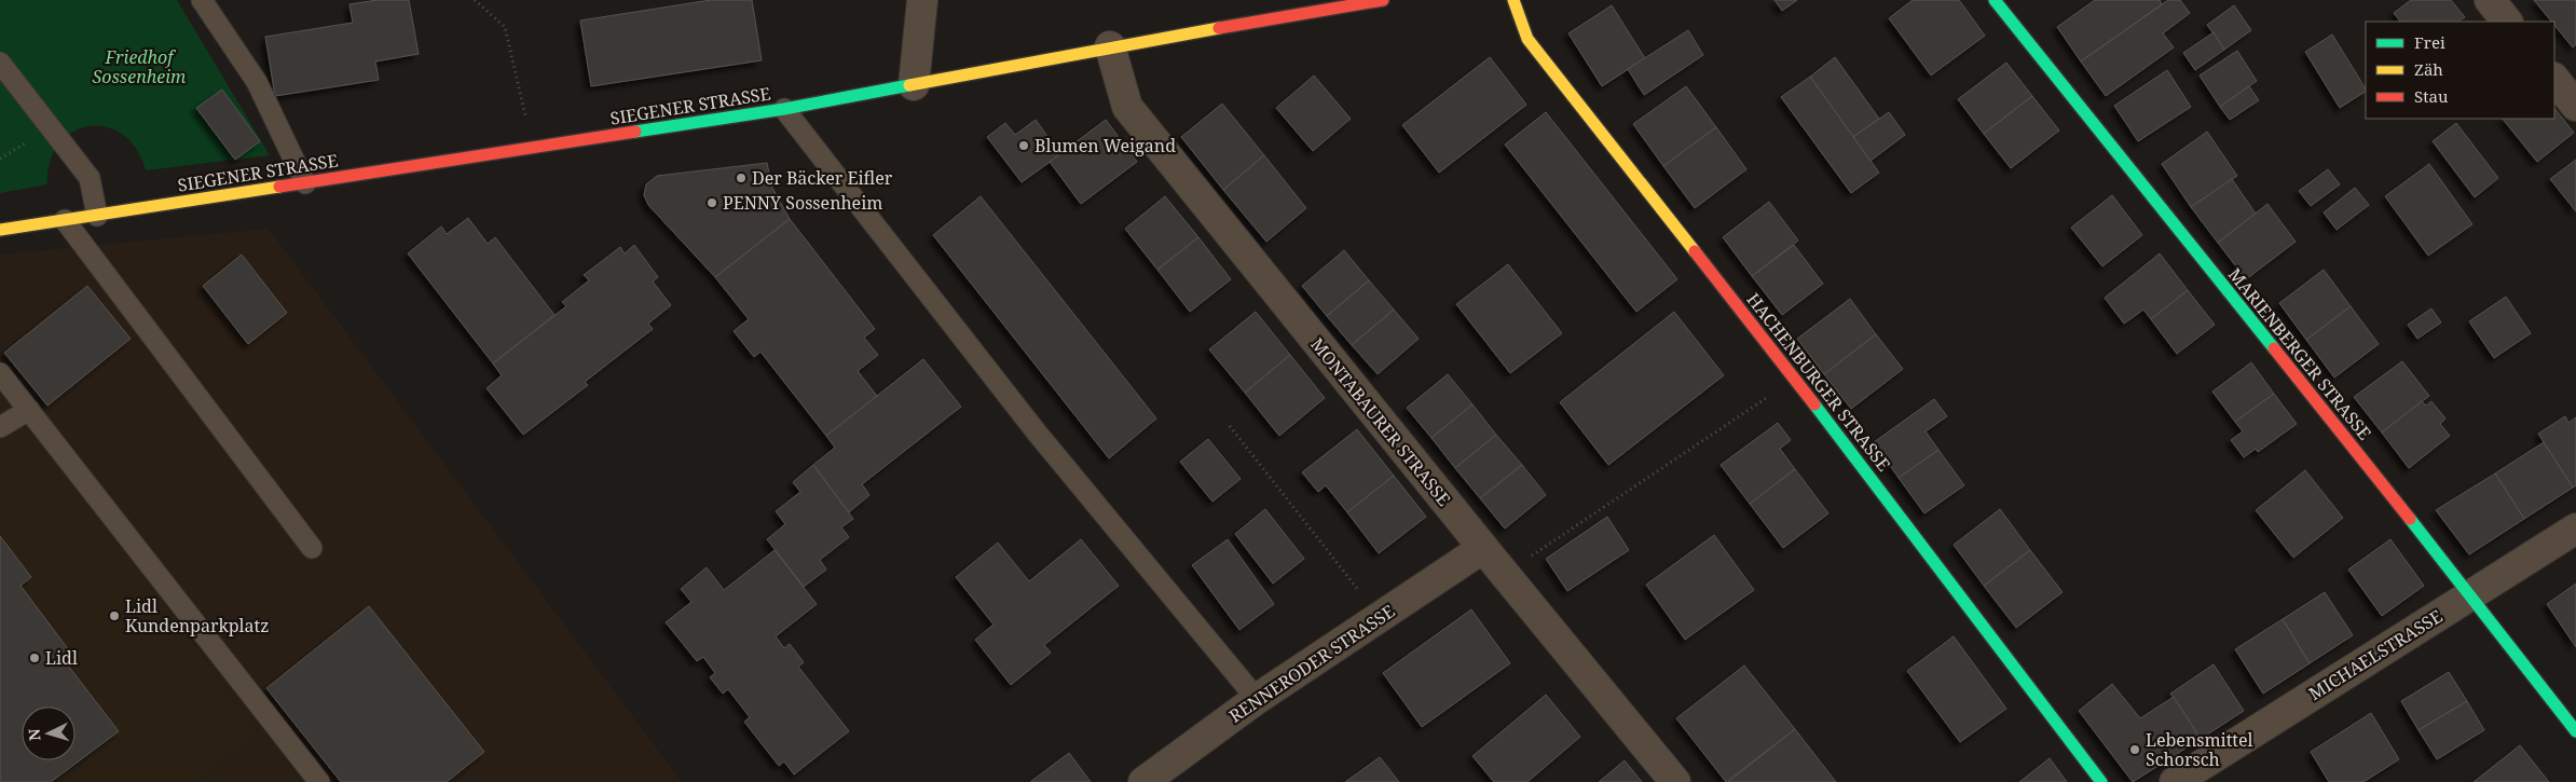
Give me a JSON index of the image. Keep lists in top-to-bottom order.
{
  "streets": {
    "street": [
      "SIEGENER STRASSE",
      "MARIENBERGER STRASSE",
      "HACHENBURGER STRASSE",
      "MONTABAURER STRASSE",
      "MICHAELSTRASSE",
      "RENNERODER STRASSE"
    ]
  },
  "crossings": [
    ["SIEGENER STRASSE", "MONTABAURER STRASSE"],
    ["MARIENBERGER STRASSE", "MICHAELSTRASSE"],
    ["MONTABAURER STRASSE", "RENNERODER STRASSE"]
  ],
  "parks": ["Friedhof Sossenheim"],
  "places": [
    "Blumen Weigand",
    "Der Bäcker Eifler",
    "PENNY Sossenheim",
    "Lidl Kundenparkplatz",
    "Lidl",
    "Lebensmittel Schorsch"
  ],
  "legend": ["Frei", "Zäh", "Stau"],
  "north": "left"
}
